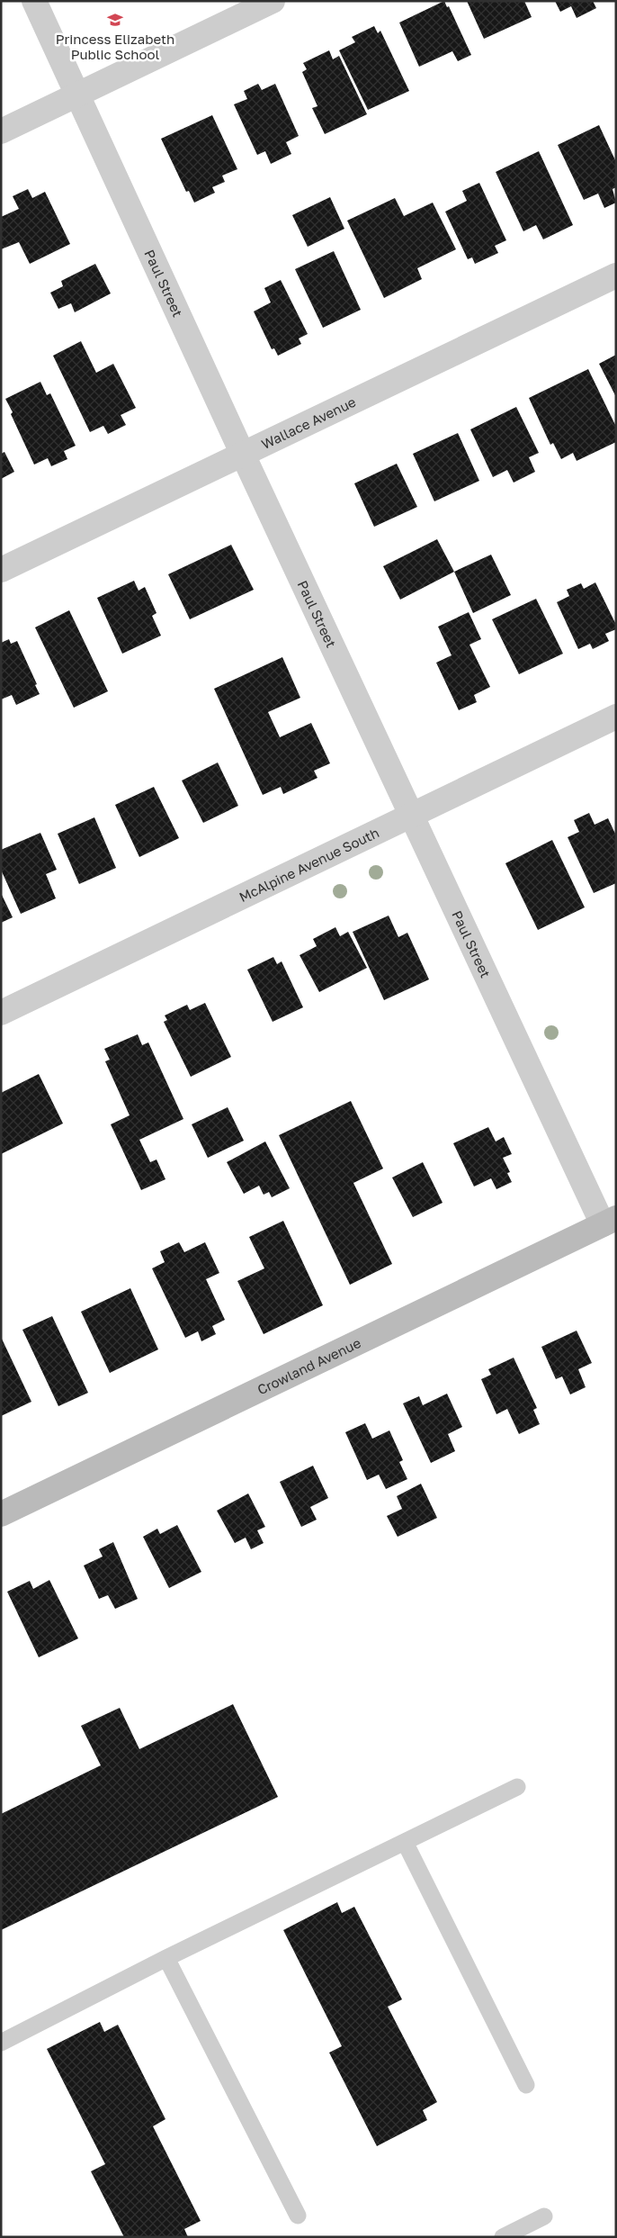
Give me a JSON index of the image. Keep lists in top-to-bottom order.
{
  "streets": {
    "main road": ["Crowland Avenue"],
    "street": ["Paul Street", "Wallace Avenue", "McAlpine Avenue South"]
  },
  "crossings": [
    ["Paul Street", "Wallace Avenue"],
    ["Paul Street", "McAlpine Avenue South"],
    ["Paul Street", "Crowland Avenue"]
  ],
  "places": {
    "school or university": ["Princess Elizabeth Public School"]
  }
}
